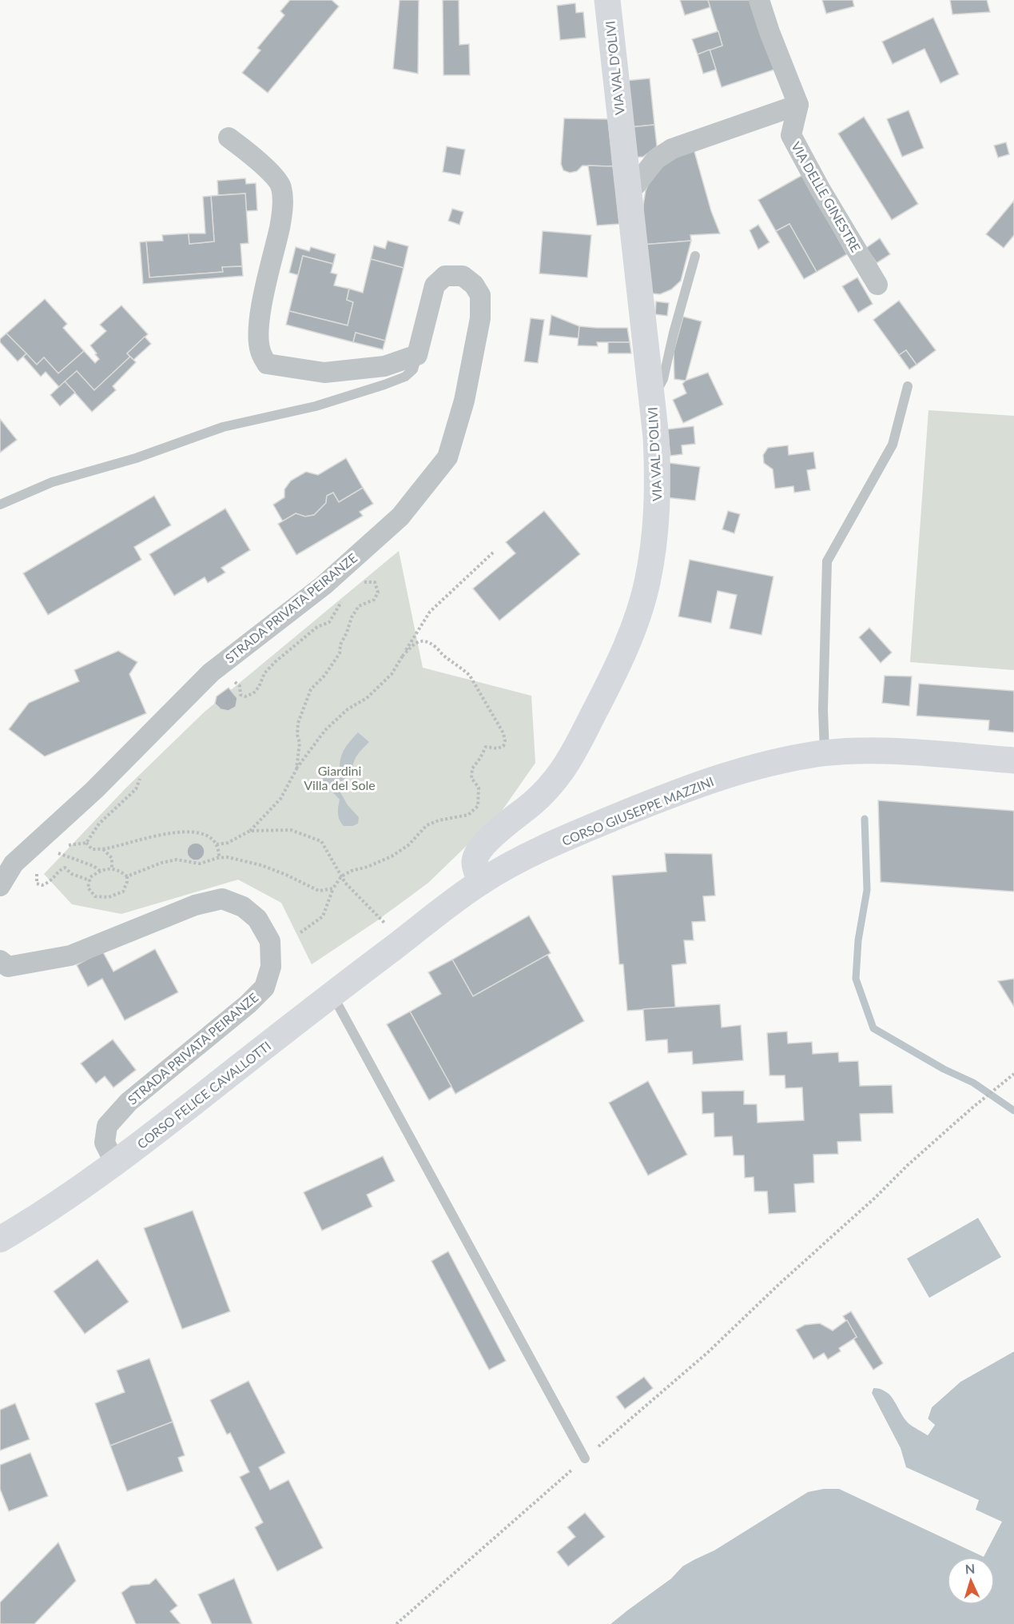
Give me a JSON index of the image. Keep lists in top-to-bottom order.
{
  "streets": {
    "main road": ["VIA VAL D'OLIVI", "CORSO GIUSEPPE MAZZINI", "CORSO FELICE CAVALLOTTI"],
    "street": ["VIA DELLE GINESTRE", "STRADA PRIVATA PEIRANZE"]
  },
  "crossings": [
    ["VIA VAL D'OLIVI", "CORSO GIUSEPPE MAZZINI"],
    ["STRADA PRIVATA PEIRANZE", "CORSO FELICE CAVALLOTTI"],
    ["CORSO GIUSEPPE MAZZINI", "CORSO FELICE CAVALLOTTI"]
  ],
  "parks": ["Giardini Villa del Sole"],
  "north": "top"
}
